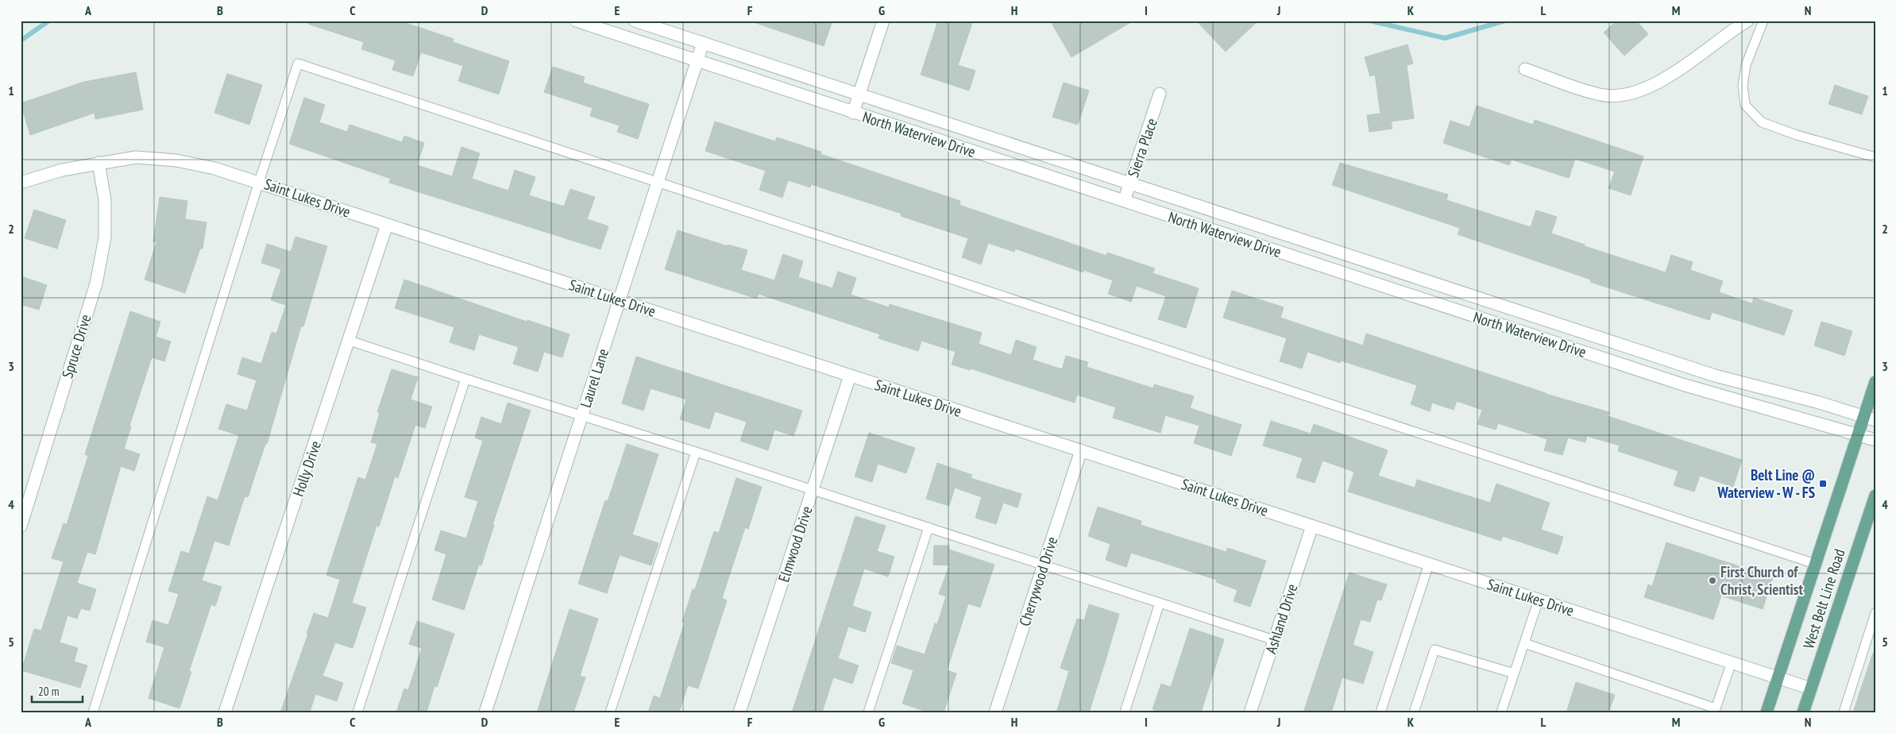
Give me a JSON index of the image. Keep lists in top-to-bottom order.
{
  "streets": {
    "main road": ["West Belt Line Road"],
    "street": [
      "North Waterview Drive",
      "Sierra Place",
      "Saint Lukes Drive",
      "Spruce Drive",
      "Laurel Lane",
      "Holly Drive",
      "Elmwood Drive",
      "Cherrywood Drive",
      "Ashland Drive"
    ]
  },
  "crossings": [
    ["North Waterview Drive", "Sierra Place"],
    ["North Waterview Drive", "Laurel Lane"],
    ["North Waterview Drive", "West Belt Line Road"],
    ["Saint Lukes Drive", "Spruce Drive"],
    ["Saint Lukes Drive", "Laurel Lane"],
    ["Saint Lukes Drive", "Holly Drive"],
    ["Saint Lukes Drive", "Elmwood Drive"],
    ["Saint Lukes Drive", "Cherrywood Drive"],
    ["Saint Lukes Drive", "West Belt Line Road"],
    ["Saint Lukes Drive", "Ashland Drive"]
  ],
  "places": {
    "transit": ["Belt Line @ Waterview - W - FS"],
    "other": ["First Church of Christ, Scientist"]
  },
  "scale_bar": "20 m",
  "grid": {
    "columns": [
      "A",
      "B",
      "C",
      "D",
      "E",
      "F",
      "G",
      "H",
      "I",
      "J",
      "K",
      "L",
      "M",
      "N"
    ],
    "rows": [
      "1",
      "2",
      "3",
      "4",
      "5"
    ]
  }
}
